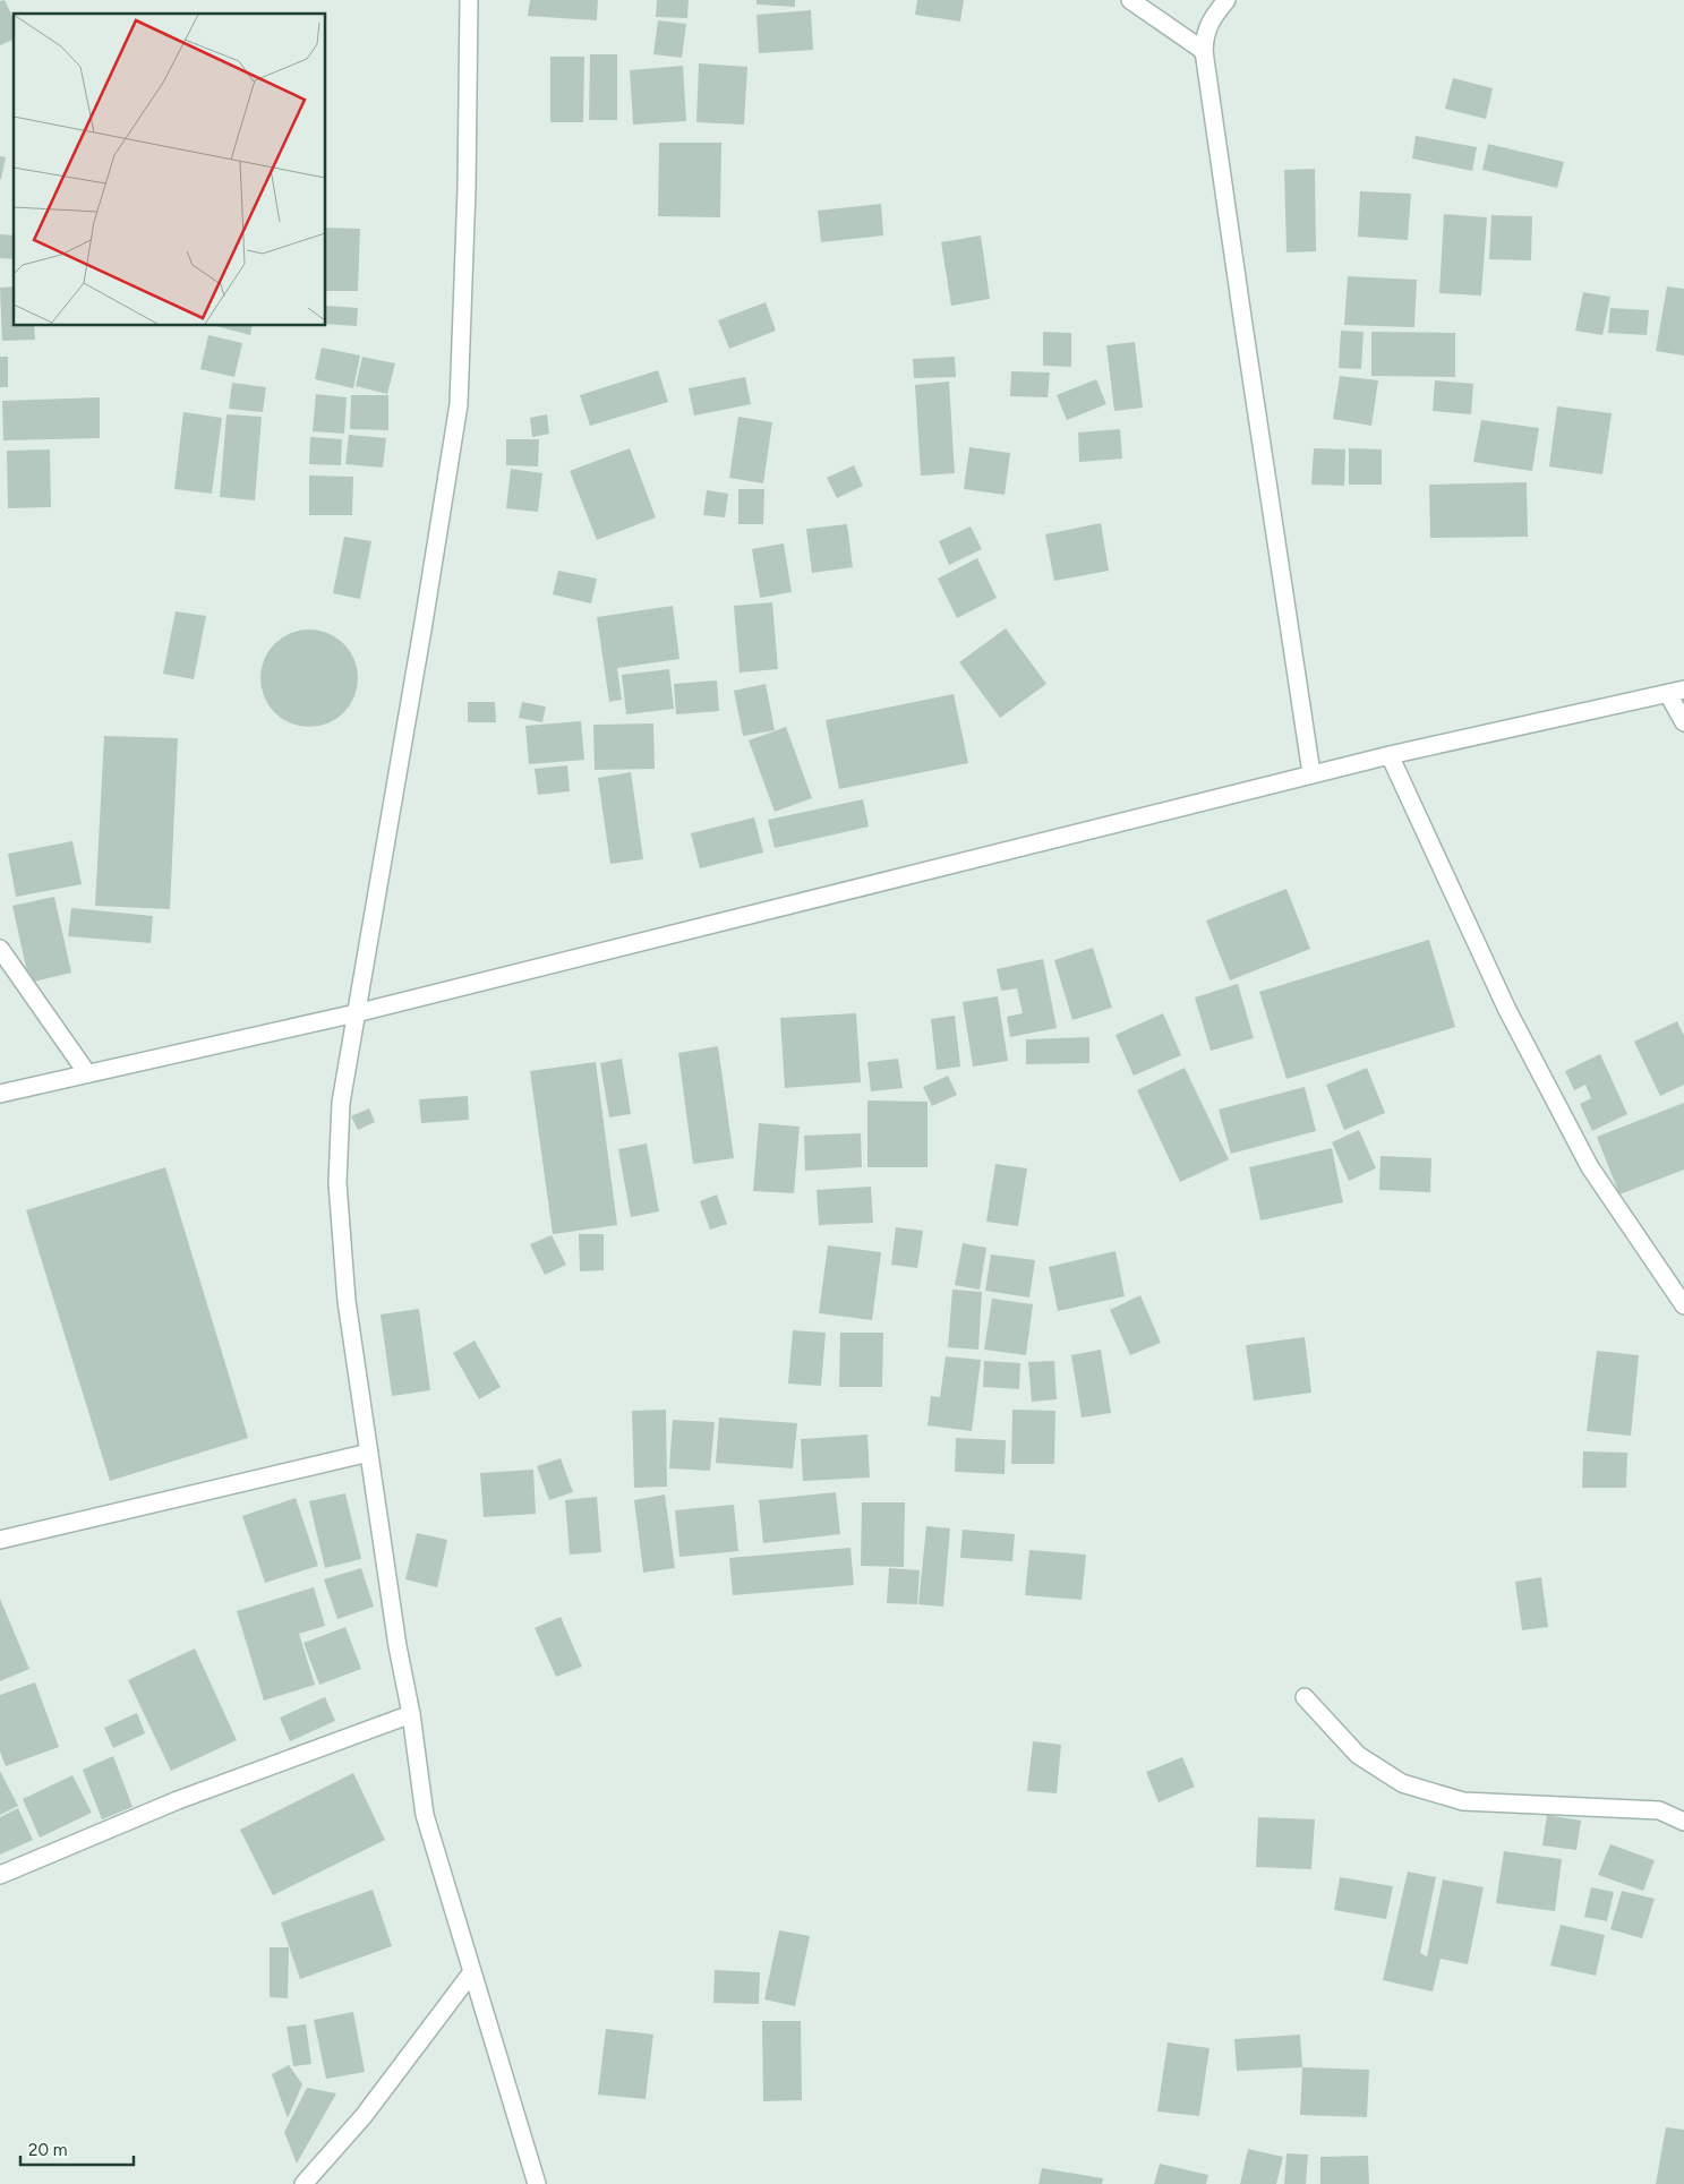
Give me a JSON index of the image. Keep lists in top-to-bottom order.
{
  "scale_bar": "20 m"
}
